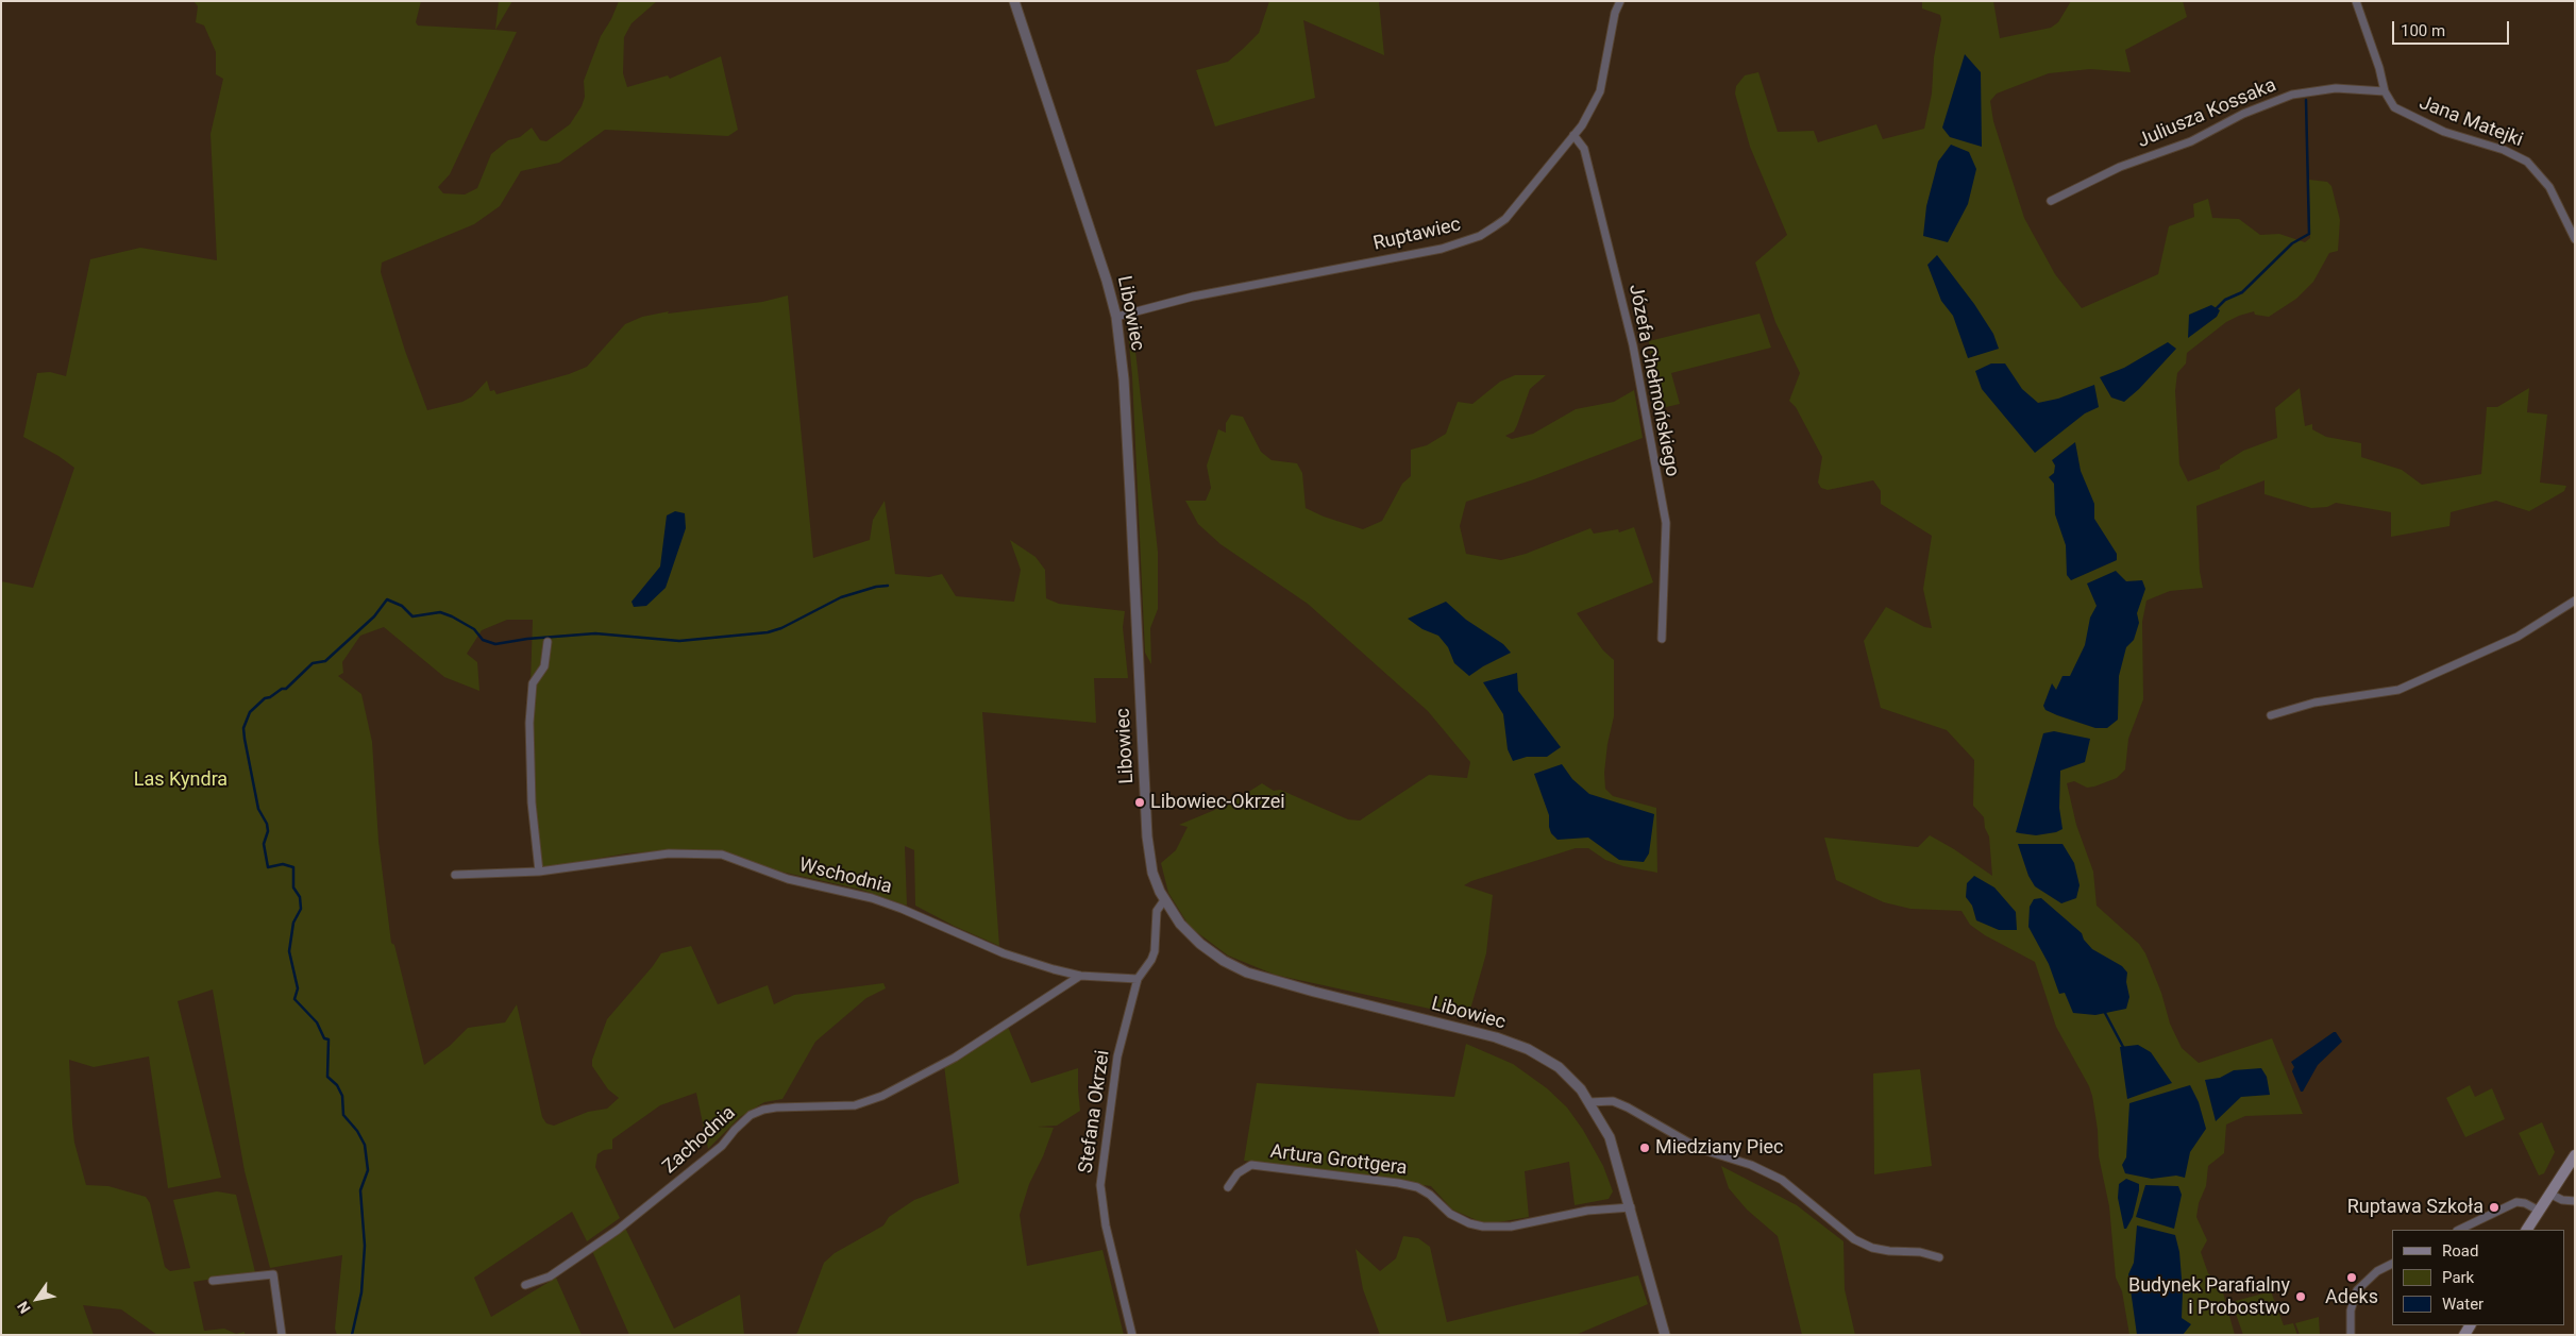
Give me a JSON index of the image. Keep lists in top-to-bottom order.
{
  "streets": {
    "street": [
      "Juliusza Kossaka",
      "Jana Matejki",
      "Ruptawiec",
      "Libowiec",
      "Józefa Chełmońskiego",
      "Wschodnia",
      "Stefana Okrzei",
      "Zachodnia",
      "Artura Grottgera"
    ]
  },
  "crossings": [
    ["Juliusza Kossaka", "Jana Matejki"],
    ["Ruptawiec", "Libowiec"],
    ["Ruptawiec", "Józefa Chełmońskiego"],
    ["Libowiec", "Stefana Okrzei"],
    ["Libowiec", "Artura Grottgera"],
    ["Wschodnia", "Stefana Okrzei"],
    ["Wschodnia", "Zachodnia"]
  ],
  "parks": ["Las Kyndra"],
  "places": [
    "Libowiec-Okrzei",
    "Miedziany Piec",
    "Ruptawa Szkoła",
    "Adeks",
    "Budynek Parafialny i Probostwo"
  ],
  "legend": ["Road", "Park", "Water"],
  "scale_bar": "100 m",
  "north": "bottom left"
}
